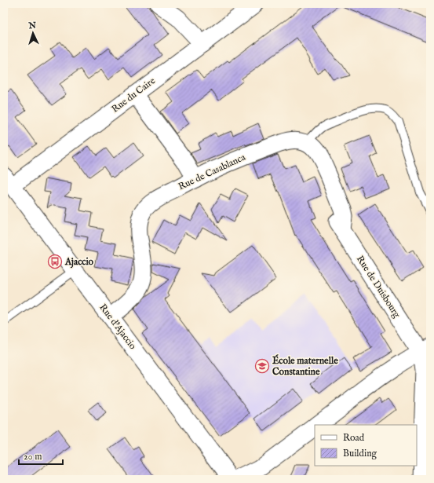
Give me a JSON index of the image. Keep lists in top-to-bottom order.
{
  "streets": {
    "street": [
      "Rue du Caire",
      "Rue de Casablanca",
      "Rue de Duisbourg",
      "Rue d'Ajaccio"
    ]
  },
  "crossings": [
    ["Rue du Caire", "Rue d'Ajaccio"],
    ["Rue de Casablanca", "Rue de Duisbourg"],
    ["Rue de Casablanca", "Rue d'Ajaccio"]
  ],
  "places": {
    "bus stop": ["Ajaccio"],
    "school or university": ["École maternelle Constantine"]
  },
  "legend": ["Road", "Building"],
  "scale_bar": "20 m",
  "north": "top"
}
